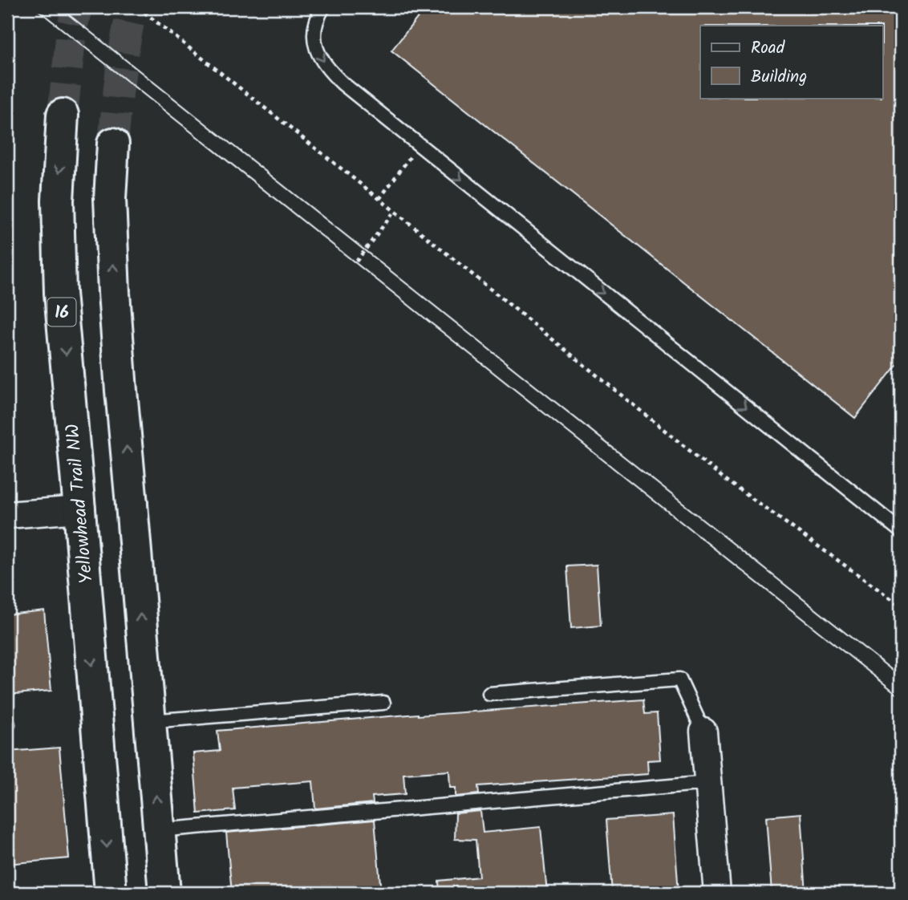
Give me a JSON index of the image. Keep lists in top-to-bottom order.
{
  "streets": {
    "highway": ["16", "Yellowhead Trail NW"]
  },
  "legend": ["Road", "Building"]
}
